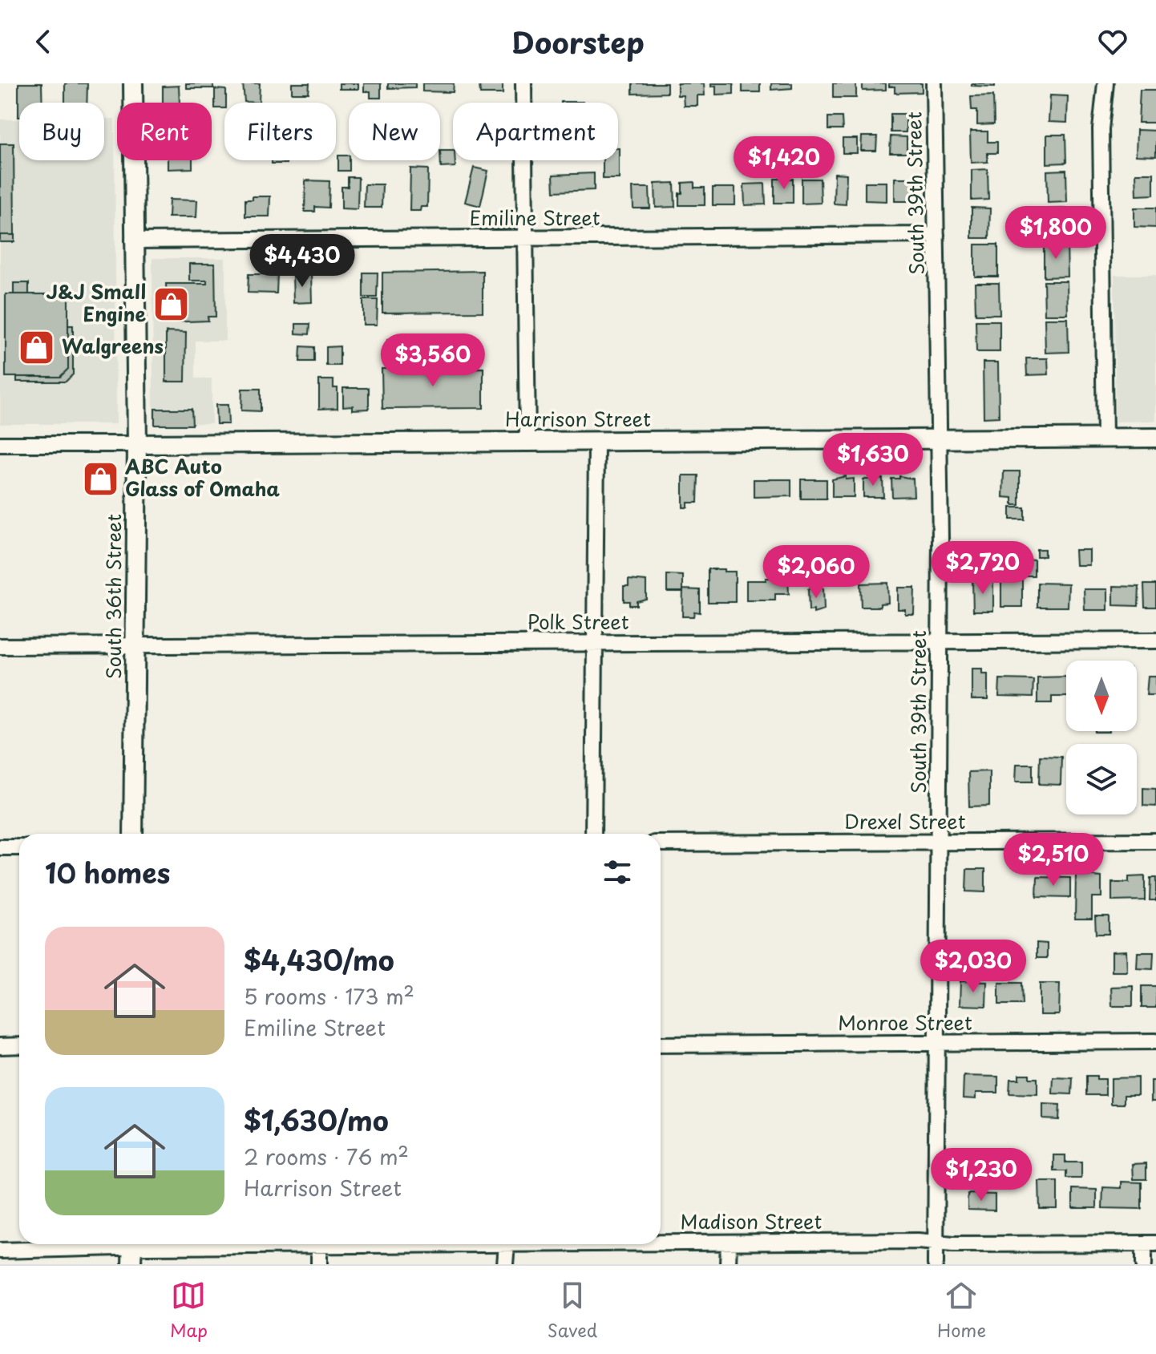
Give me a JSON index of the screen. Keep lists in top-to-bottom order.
{
  "streets": {
    "main road": ["Harrison Street", "South 36th Street"],
    "street": [
      "South 39th Street",
      "Emiline Street",
      "Polk Street",
      "Drexel Street",
      "Monroe Street",
      "Madison Street"
    ]
  },
  "crossings": [
    ["South 39th Street", "Emiline Street"],
    ["South 39th Street", "Harrison Street"],
    ["South 39th Street", "Polk Street"],
    ["South 39th Street", "Drexel Street"],
    ["South 39th Street", "Monroe Street"],
    ["South 39th Street", "Madison Street"],
    ["Emiline Street", "South 36th Street"],
    ["Harrison Street", "South 36th Street"],
    ["South 36th Street", "Polk Street"]
  ],
  "places": {
    "shop": ["J&J Small Engine", "Walgreens", "ABC Auto Glass of Omaha"]
  },
  "north": "bottom",
  "page": {
    "header": "Doorstep",
    "chip": [
      "Buy",
      "Rent",
      "Filters",
      "New",
      "Apartment"
    ],
    "price": [
      "$1,420",
      "$1,800",
      "$4,430",
      "$3,560",
      "$1,630",
      "$2,720",
      "$2,060",
      "$2,510",
      "$2,030",
      "$1,230"
    ],
    "heading": "10 homes",
    "list": [
      {
        "name": "$4,430/mo",
        "note": "5 rooms · 173 m² · Emiline Street"
      },
      {
        "name": "$1,630/mo",
        "note": "2 rooms · 76 m² · Harrison Street"
      }
    ],
    "tabs": ["Map", "Saved", "Home"]
  }
}
